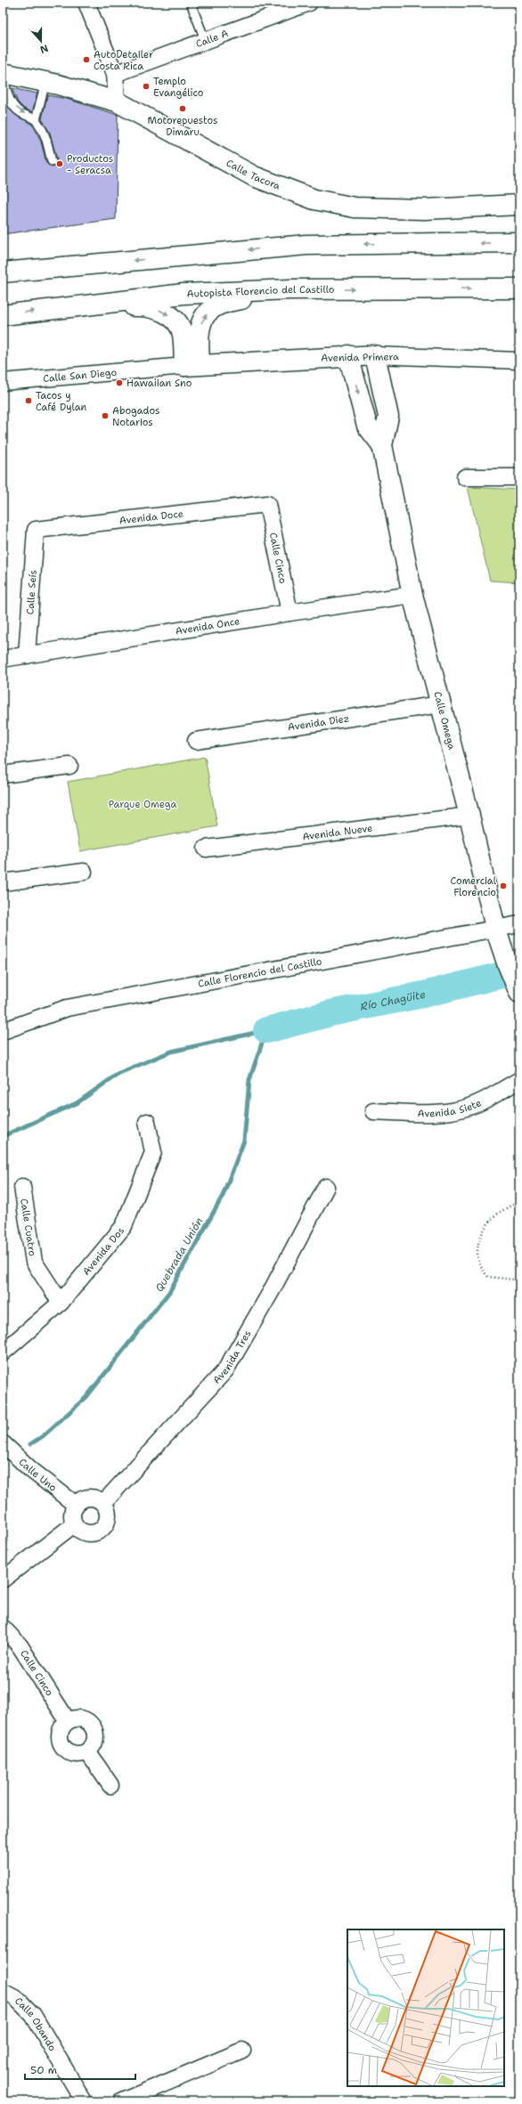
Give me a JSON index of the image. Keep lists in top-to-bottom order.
{
  "streets": {
    "main road": [
      "Calle Tacora",
      "Autopista Florencio del Castillo",
      "Avenida Primera",
      "Calle Omega"
    ],
    "street": [
      "Calle A",
      "Calle San Diego",
      "Avenida Doce",
      "Calle Cinco",
      "Calle Seís",
      "Avenida Once",
      "Avenida Diez",
      "Avenida Nueve",
      "Calle Florencio del Castillo",
      "Avenida Siete",
      "Calle Cuatro",
      "Avenida Dos",
      "Avenida Tres",
      "Calle Uno",
      "Calle Obando"
    ]
  },
  "crossings": [
    ["Avenida Primera", "Calle San Diego"],
    ["Avenida Primera", "Calle Omega"],
    ["Avenida Doce", "Calle Cinco"],
    ["Avenida Doce", "Calle Seís"],
    ["Calle Cinco", "Avenida Once"],
    ["Calle Seís", "Avenida Once"],
    ["Avenida Once", "Calle Omega"],
    ["Calle Omega", "Avenida Diez"],
    ["Calle Omega", "Avenida Nueve"],
    ["Calle Omega", "Calle Florencio del Castillo"],
    ["Calle Cuatro", "Avenida Dos"],
    ["Avenida Tres", "Calle Uno"]
  ],
  "water": ["Río Chagüite", "Quebrada Unión"],
  "parks": ["Parque Omega"],
  "places": [
    "AutoDetailer Costa Rica",
    "Templo Evangélico",
    "Motorepuestos Dimaru",
    "Productos - Seracsa",
    "Hawaiian Sno",
    "Tacos y Café Dylan",
    "Abogados Notarios",
    "Comercial Florencio"
  ],
  "scale_bar": "50 m",
  "north": "bottom"
}
